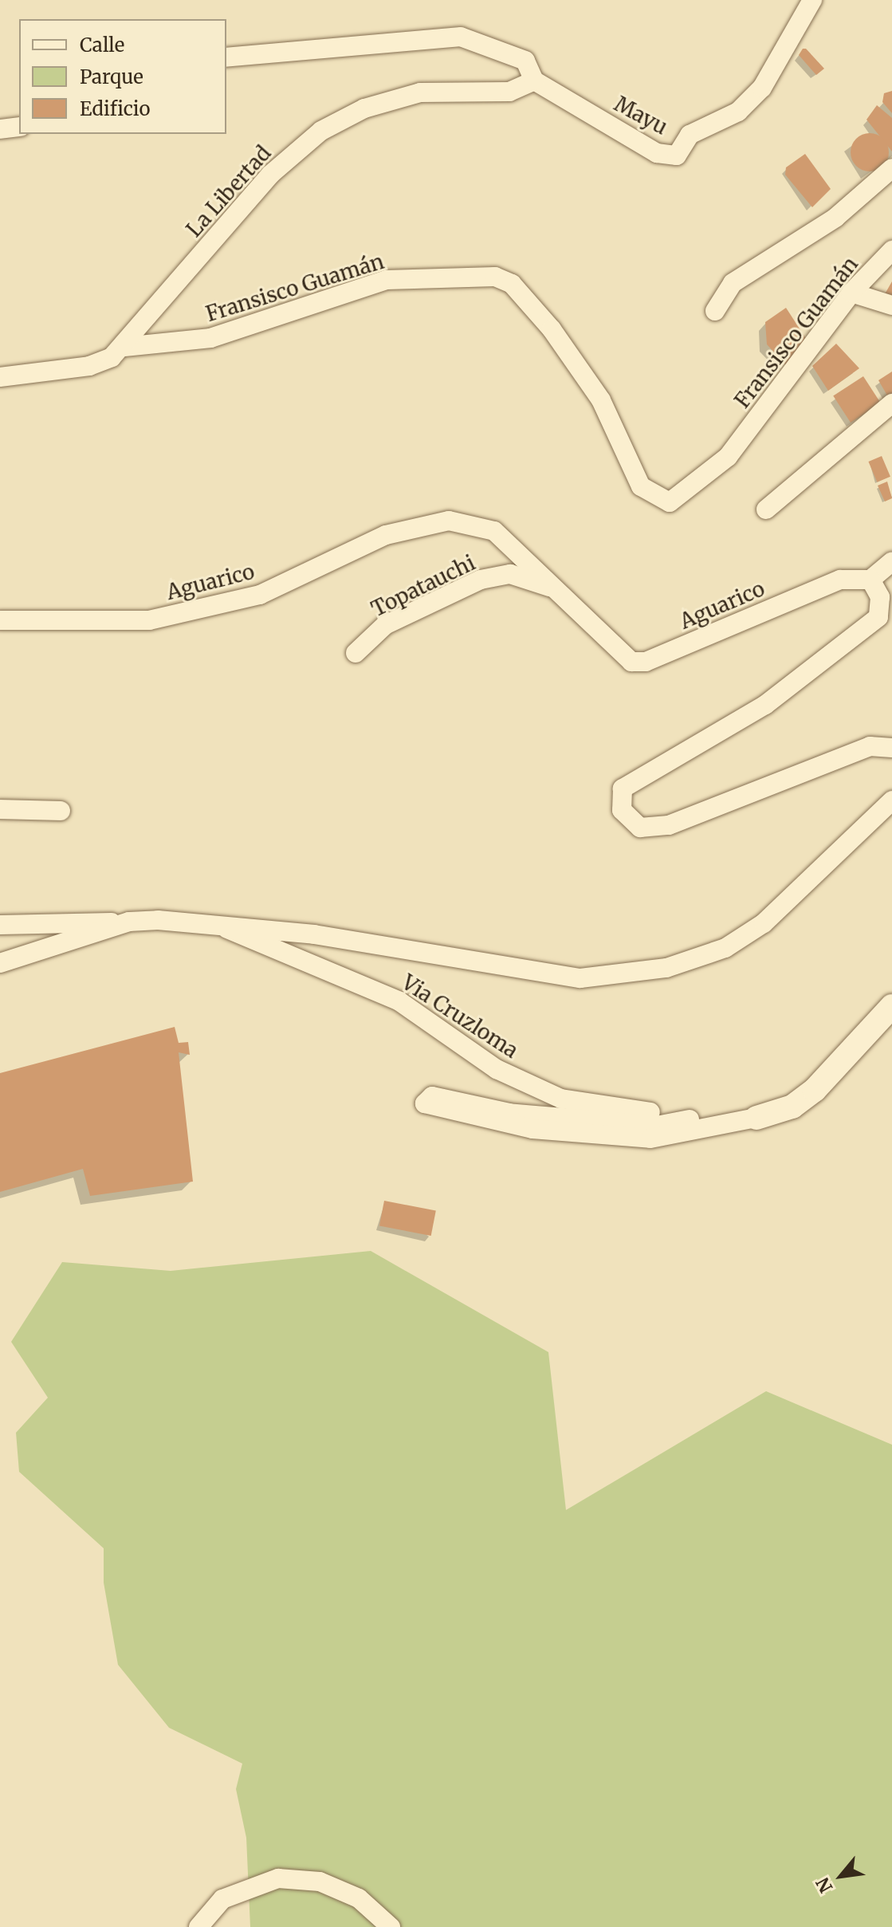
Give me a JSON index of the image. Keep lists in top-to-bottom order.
{
  "streets": {
    "street": [
      "Mayu",
      "La Libertad",
      "Fransisco Guamán",
      "Aguarico",
      "Topatauchi",
      "Via Cruzloma"
    ]
  },
  "crossings": [
    ["Mayu", "La Libertad"],
    ["La Libertad", "Fransisco Guamán"],
    ["Aguarico", "Topatauchi"]
  ],
  "legend": ["Calle", "Parque", "Edificio"],
  "north": "bottom left"
}
